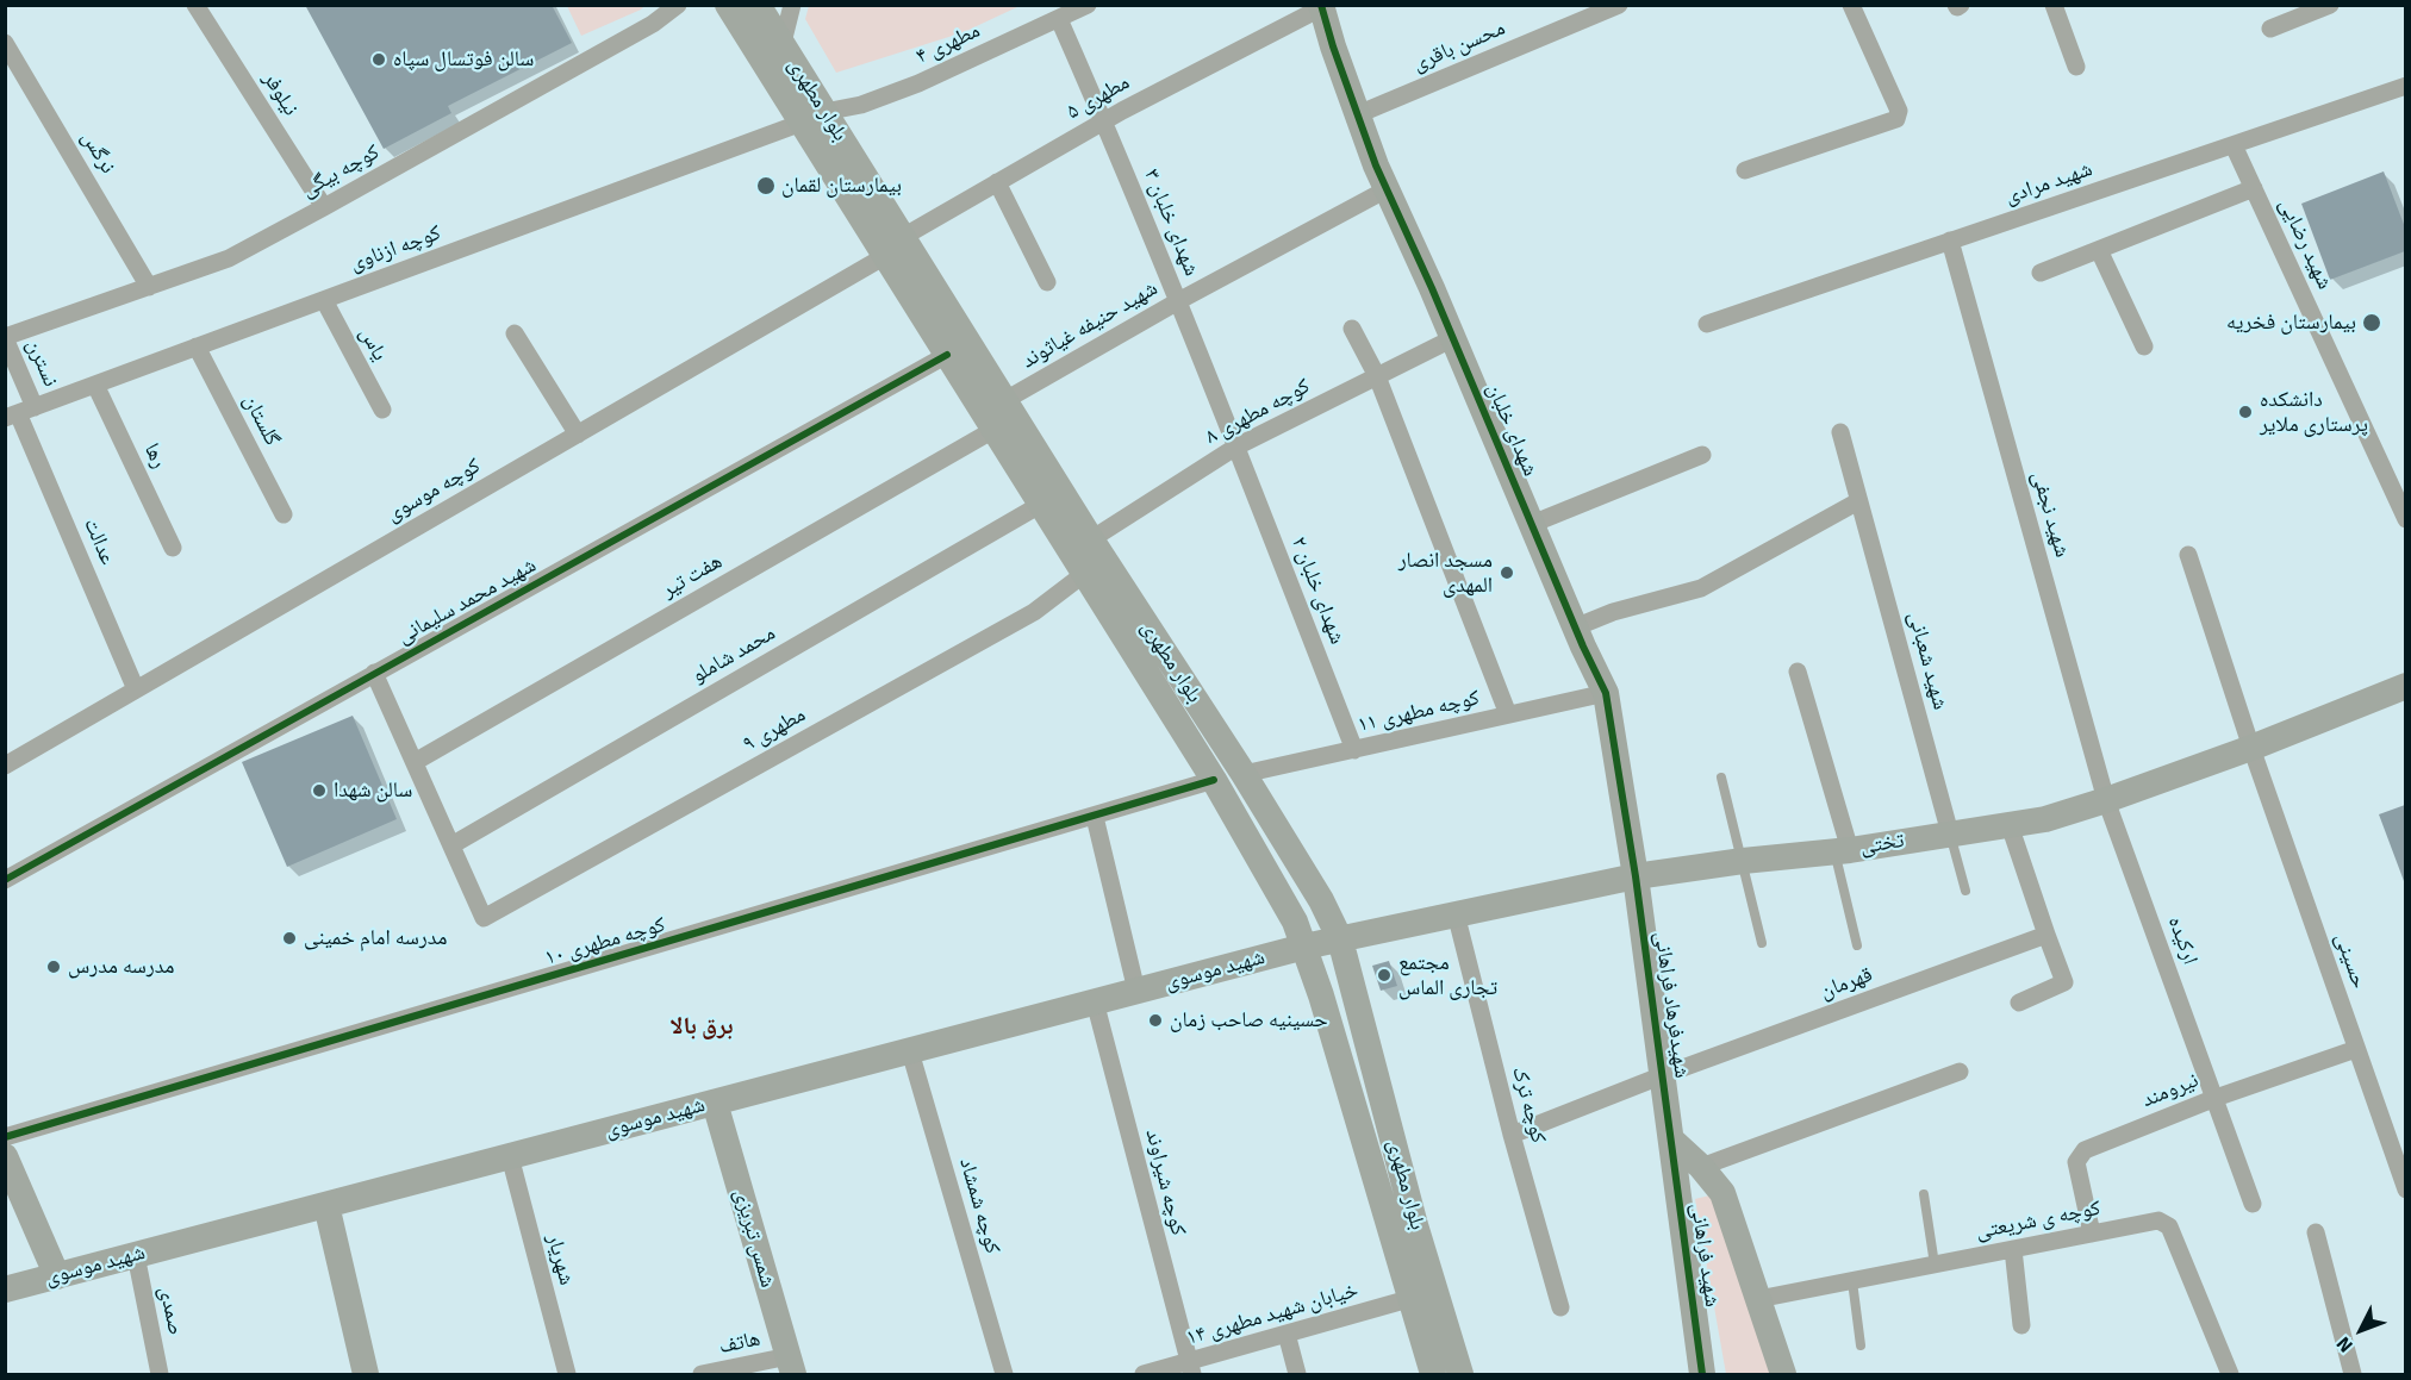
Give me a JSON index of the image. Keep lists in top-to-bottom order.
{
  "streets": {
    "main road": [
      "بلوار مطهری",
      "شهدای خلبان",
      "تختی",
      "شهید موسوی",
      "شهیدفرهاد فراهانی",
      "شمس تبریزی",
      "شهید فراهانی"
    ],
    "street": [
      "مطهری ۴",
      "محسن باقری",
      "نیلوفر",
      "مطهری ۵",
      "نرگس",
      "کوچه بیگی",
      "شهید مرادی",
      "شهدای خلبان ۳",
      "شهید رضایی",
      "کوچه ازناوی",
      "شهید حنیفه غیاثوند",
      "یاس",
      "نسترن",
      "کوچه مطهری ۸",
      "گلستان",
      "رها",
      "کوچه موسوی",
      "شهید نجفی",
      "عدالت",
      "هفت تیر",
      "شهدای خلبان ۲",
      "شهید محمد سلیمانی",
      "محمد شاملو",
      "شهید شعبانی",
      "کوچه مطهری ۱۱",
      "مطهری ۹",
      "ارکیده",
      "کوچه مطهری ۱۰",
      "حسینی",
      "قهرمان",
      "نیرومند",
      "کوچه ترک",
      "کوچه شیراوند",
      "کوچه شمشاد",
      "کوچه ی شریعتی",
      "شهریار",
      "صمدی",
      "خیابان شهید مطهری ۱۴",
      "هاتف"
    ]
  },
  "crossings": [
    ["مطهری ۴", "بلوار مطهری"],
    ["مطهری ۴", "شهدای خلبان ۳"],
    ["مطهری ۴", "کوچه ازناوی"],
    ["محسن باقری", "شهدای خلبان"],
    ["نیلوفر", "کوچه بیگی"],
    ["مطهری ۵", "بلوار مطهری"],
    ["مطهری ۵", "شهدای خلبان ۳"],
    ["مطهری ۵", "شهدای خلبان"],
    ["مطهری ۵", "کوچه موسوی"],
    ["بلوار مطهری", "کوچه ازناوی"],
    ["بلوار مطهری", "شهید حنیفه غیاثوند"],
    ["بلوار مطهری", "کوچه مطهری ۸"],
    ["بلوار مطهری", "کوچه موسوی"],
    ["بلوار مطهری", "هفت تیر"],
    ["بلوار مطهری", "شهید محمد سلیمانی"],
    ["بلوار مطهری", "محمد شاملو"],
    ["بلوار مطهری", "کوچه مطهری ۱۱"],
    ["بلوار مطهری", "مطهری ۹"],
    ["بلوار مطهری", "تختی"],
    ["بلوار مطهری", "کوچه مطهری ۱۰"],
    ["بلوار مطهری", "شهید موسوی"],
    ["بلوار مطهری", "خیابان شهید مطهری ۱۴"],
    ["نرگس", "کوچه بیگی"],
    ["کوچه بیگی", "نسترن"],
    ["شهید مرادی", "شهید رضایی"],
    ["شهید مرادی", "شهید نجفی"],
    ["شهدای خلبان ۳", "شهید حنیفه غیاثوند"],
    ["شهدای خلبان ۳", "کوچه مطهری ۸"],
    ["شهدای خلبان ۳", "شهدای خلبان ۲"],
    ["کوچه ازناوی", "یاس"],
    ["کوچه ازناوی", "نسترن"],
    ["کوچه ازناوی", "گلستان"],
    ["کوچه ازناوی", "رها"],
    ["کوچه ازناوی", "عدالت"],
    ["شهید حنیفه غیاثوند", "شهدای خلبان"],
    ["نسترن", "عدالت"],
    ["کوچه مطهری ۸", "شهدای خلبان"],
    ["کوچه مطهری ۸", "شهدای خلبان ۲"],
    ["شهدای خلبان", "کوچه مطهری ۱۱"],
    ["شهدای خلبان", "تختی"],
    ["شهدای خلبان", "شهیدفرهاد فراهانی"],
    ["کوچه موسوی", "عدالت"],
    ["شهید نجفی", "تختی"],
    ["شهید نجفی", "ارکیده"],
    ["شهدای خلبان ۲", "کوچه مطهری ۱۱"],
    ["محمد شاملو", "مطهری ۹"],
    ["شهید شعبانی", "تختی"],
    ["تختی", "ارکیده"],
    ["تختی", "حسینی"],
    ["تختی", "شهید موسوی"],
    ["تختی", "شهیدفرهاد فراهانی"],
    ["تختی", "کوچه ترک"],
    ["ارکیده", "نیرومند"],
    ["حسینی", "نیرومند"],
    ["شهید موسوی", "کوچه شیراوند"],
    ["شهید موسوی", "کوچه شمشاد"],
    ["شهید موسوی", "شمس تبریزی"],
    ["شهید موسوی", "شهریار"],
    ["شهید موسوی", "صمدی"],
    ["قهرمان", "شهیدفرهاد فراهانی"],
    ["قهرمان", "کوچه ترک"],
    ["شهیدفرهاد فراهانی", "شهید فراهانی"],
    ["نیرومند", "کوچه ی شریعتی"],
    ["کوچه شیراوند", "خیابان شهید مطهری ۱۴"],
    ["کوچه ی شریعتی", "شهید فراهانی"],
    ["شمس تبریزی", "هاتف"]
  ],
  "districts": ["برق بالا"],
  "places": [
    "سالن فوتسال سپاه",
    "بیمارستان لقمان",
    "بیمارستان فخریه",
    "دانشکده پرستاری ملایر",
    "مسجد انصار المهدی",
    "سالن شهدا",
    "مدرسه امام خمینی",
    "مدرسه مدرس",
    "مجتمع تجاری الماس",
    "حسینیه صاحب زمان"
  ],
  "north": "bottom left"
}
